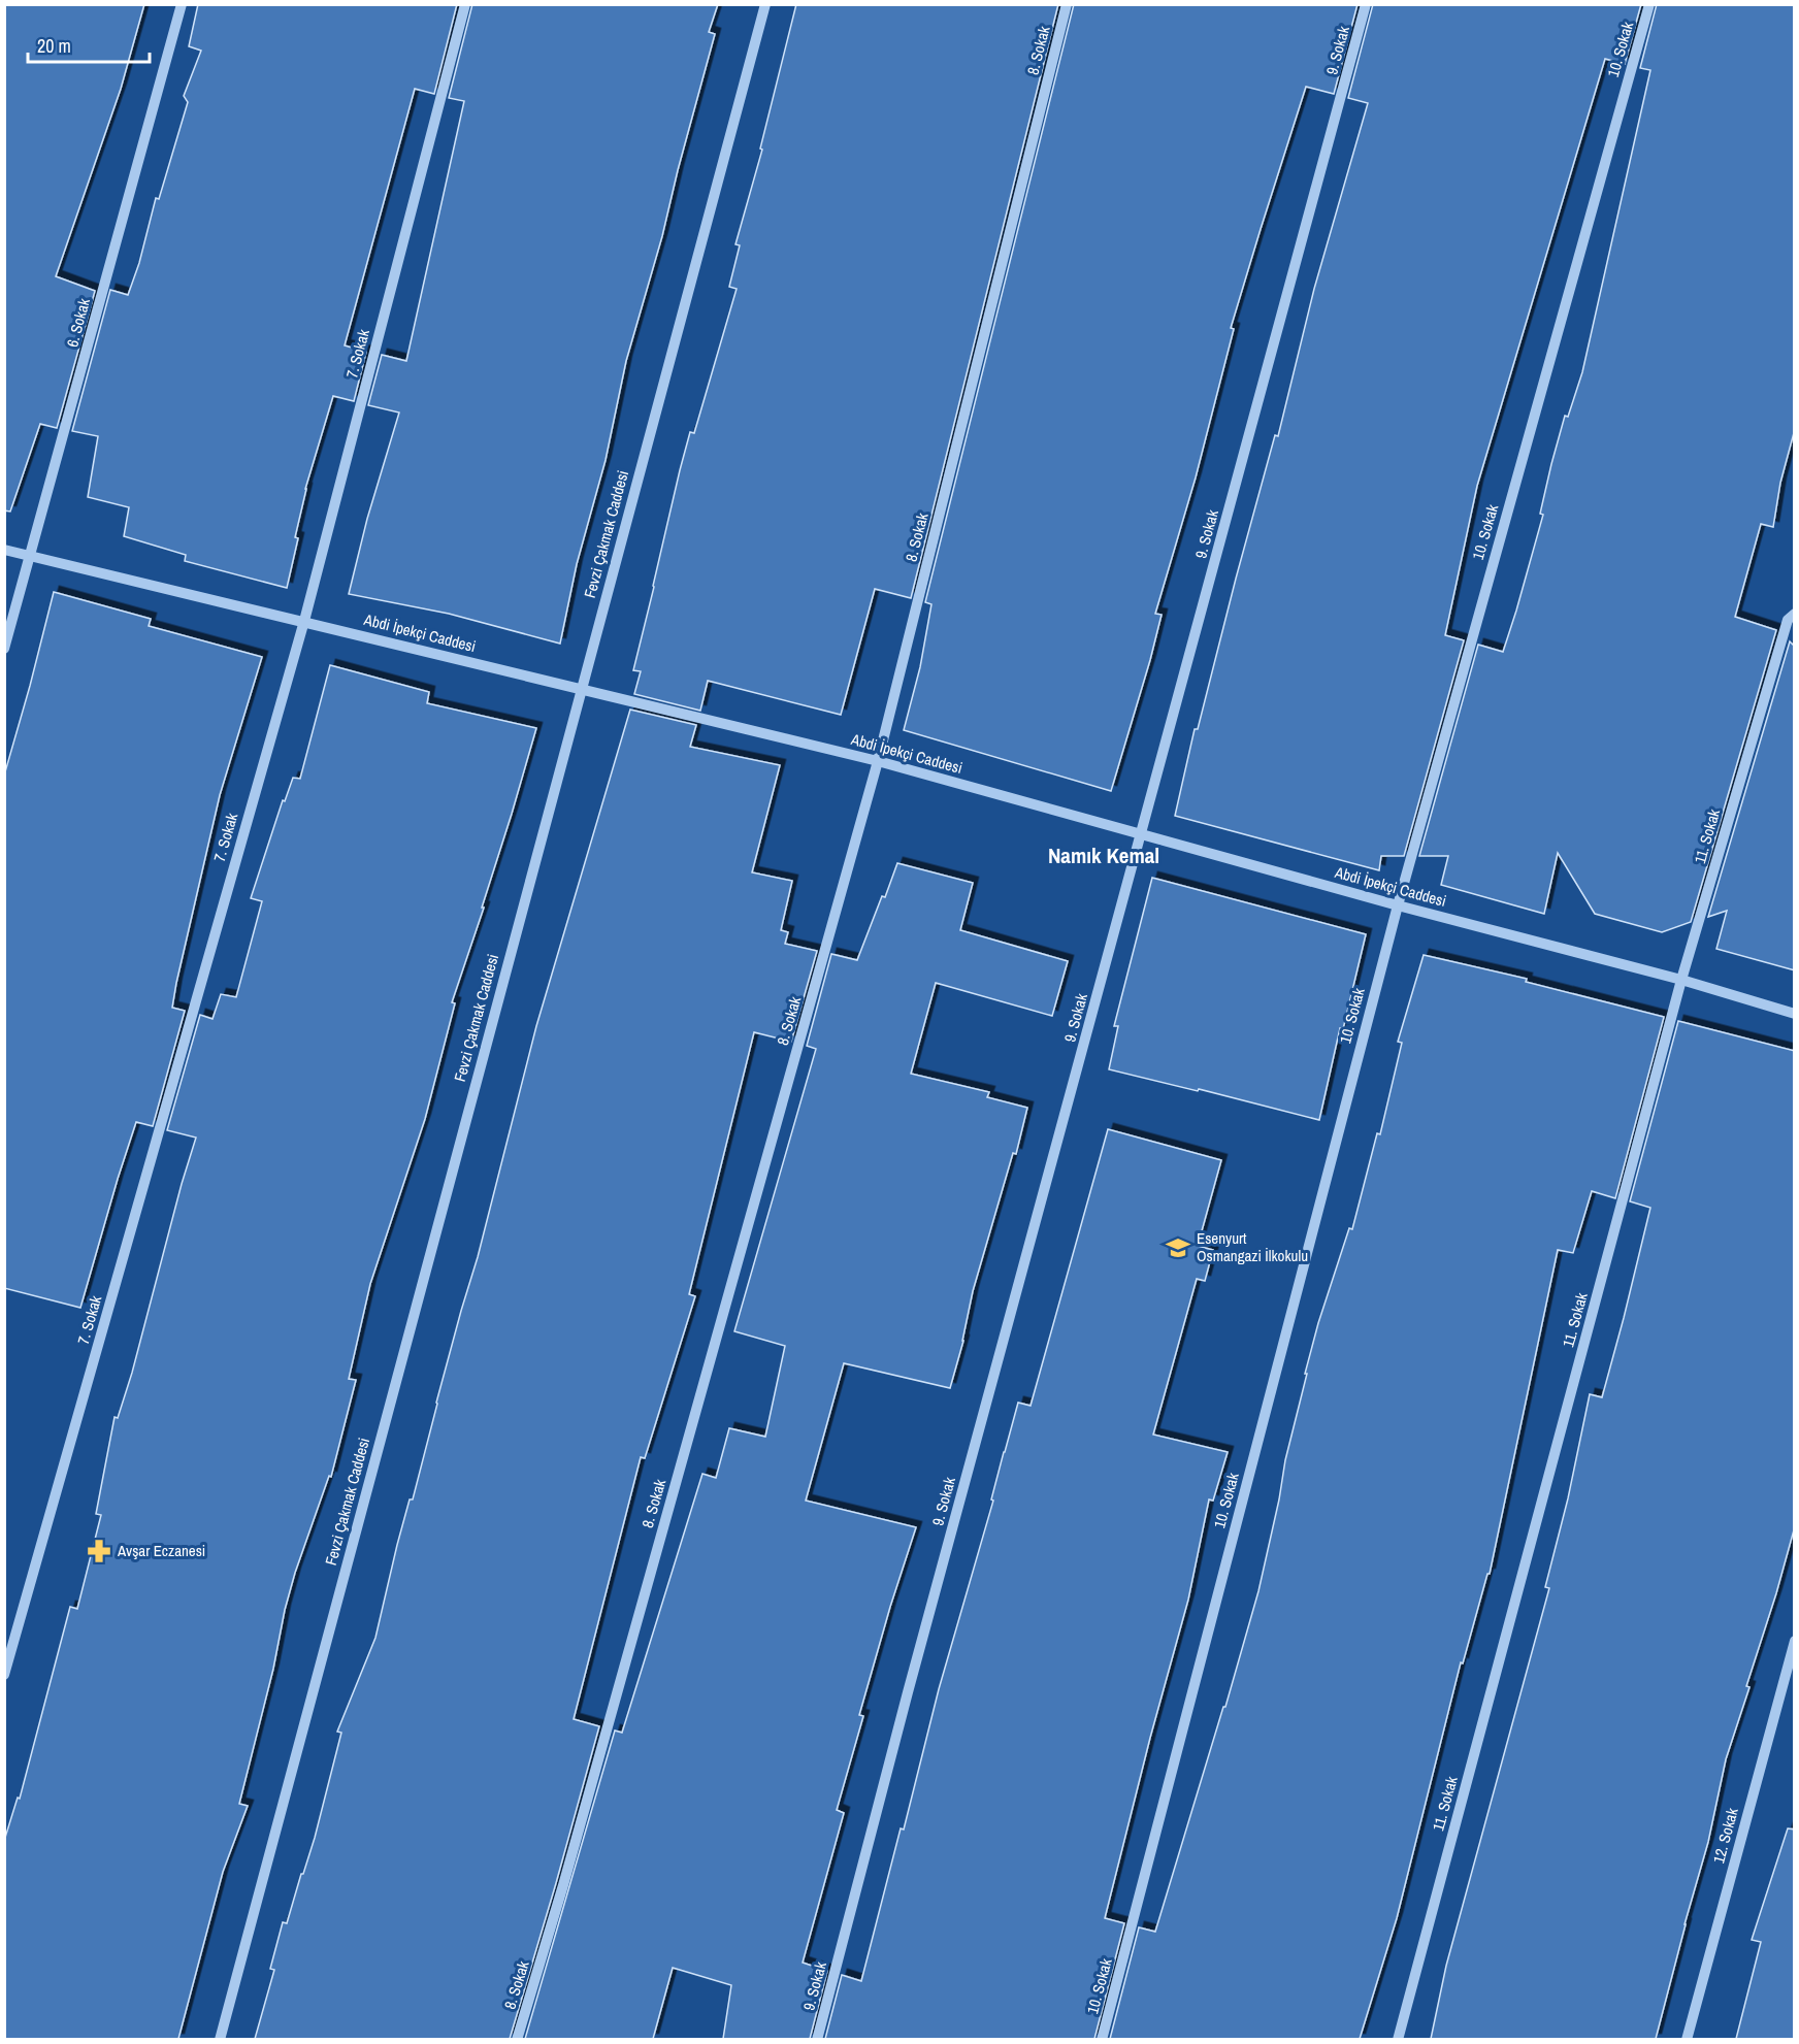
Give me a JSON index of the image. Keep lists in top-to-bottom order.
{
  "streets": {
    "street": [
      "10. Sokak",
      "8. Sokak",
      "9. Sokak",
      "6. Sokak",
      "7. Sokak",
      "Fevzi Çakmak Caddesi",
      "Abdi İpekçi Caddesi",
      "11. Sokak",
      "12. Sokak"
    ]
  },
  "crossings": [
    ["10. Sokak", "Abdi İpekçi Caddesi"],
    ["8. Sokak", "Abdi İpekçi Caddesi"],
    ["9. Sokak", "Abdi İpekçi Caddesi"],
    ["6. Sokak", "Abdi İpekçi Caddesi"],
    ["7. Sokak", "Abdi İpekçi Caddesi"],
    ["Fevzi Çakmak Caddesi", "Abdi İpekçi Caddesi"],
    ["Abdi İpekçi Caddesi", "11. Sokak"]
  ],
  "districts": ["Namık Kemal"],
  "places": {
    "school or university": ["Esenyurt Osmangazi İlkokulu"],
    "pharmacy": ["Avşar Eczanesi"]
  },
  "scale_bar": "20 m"
}
